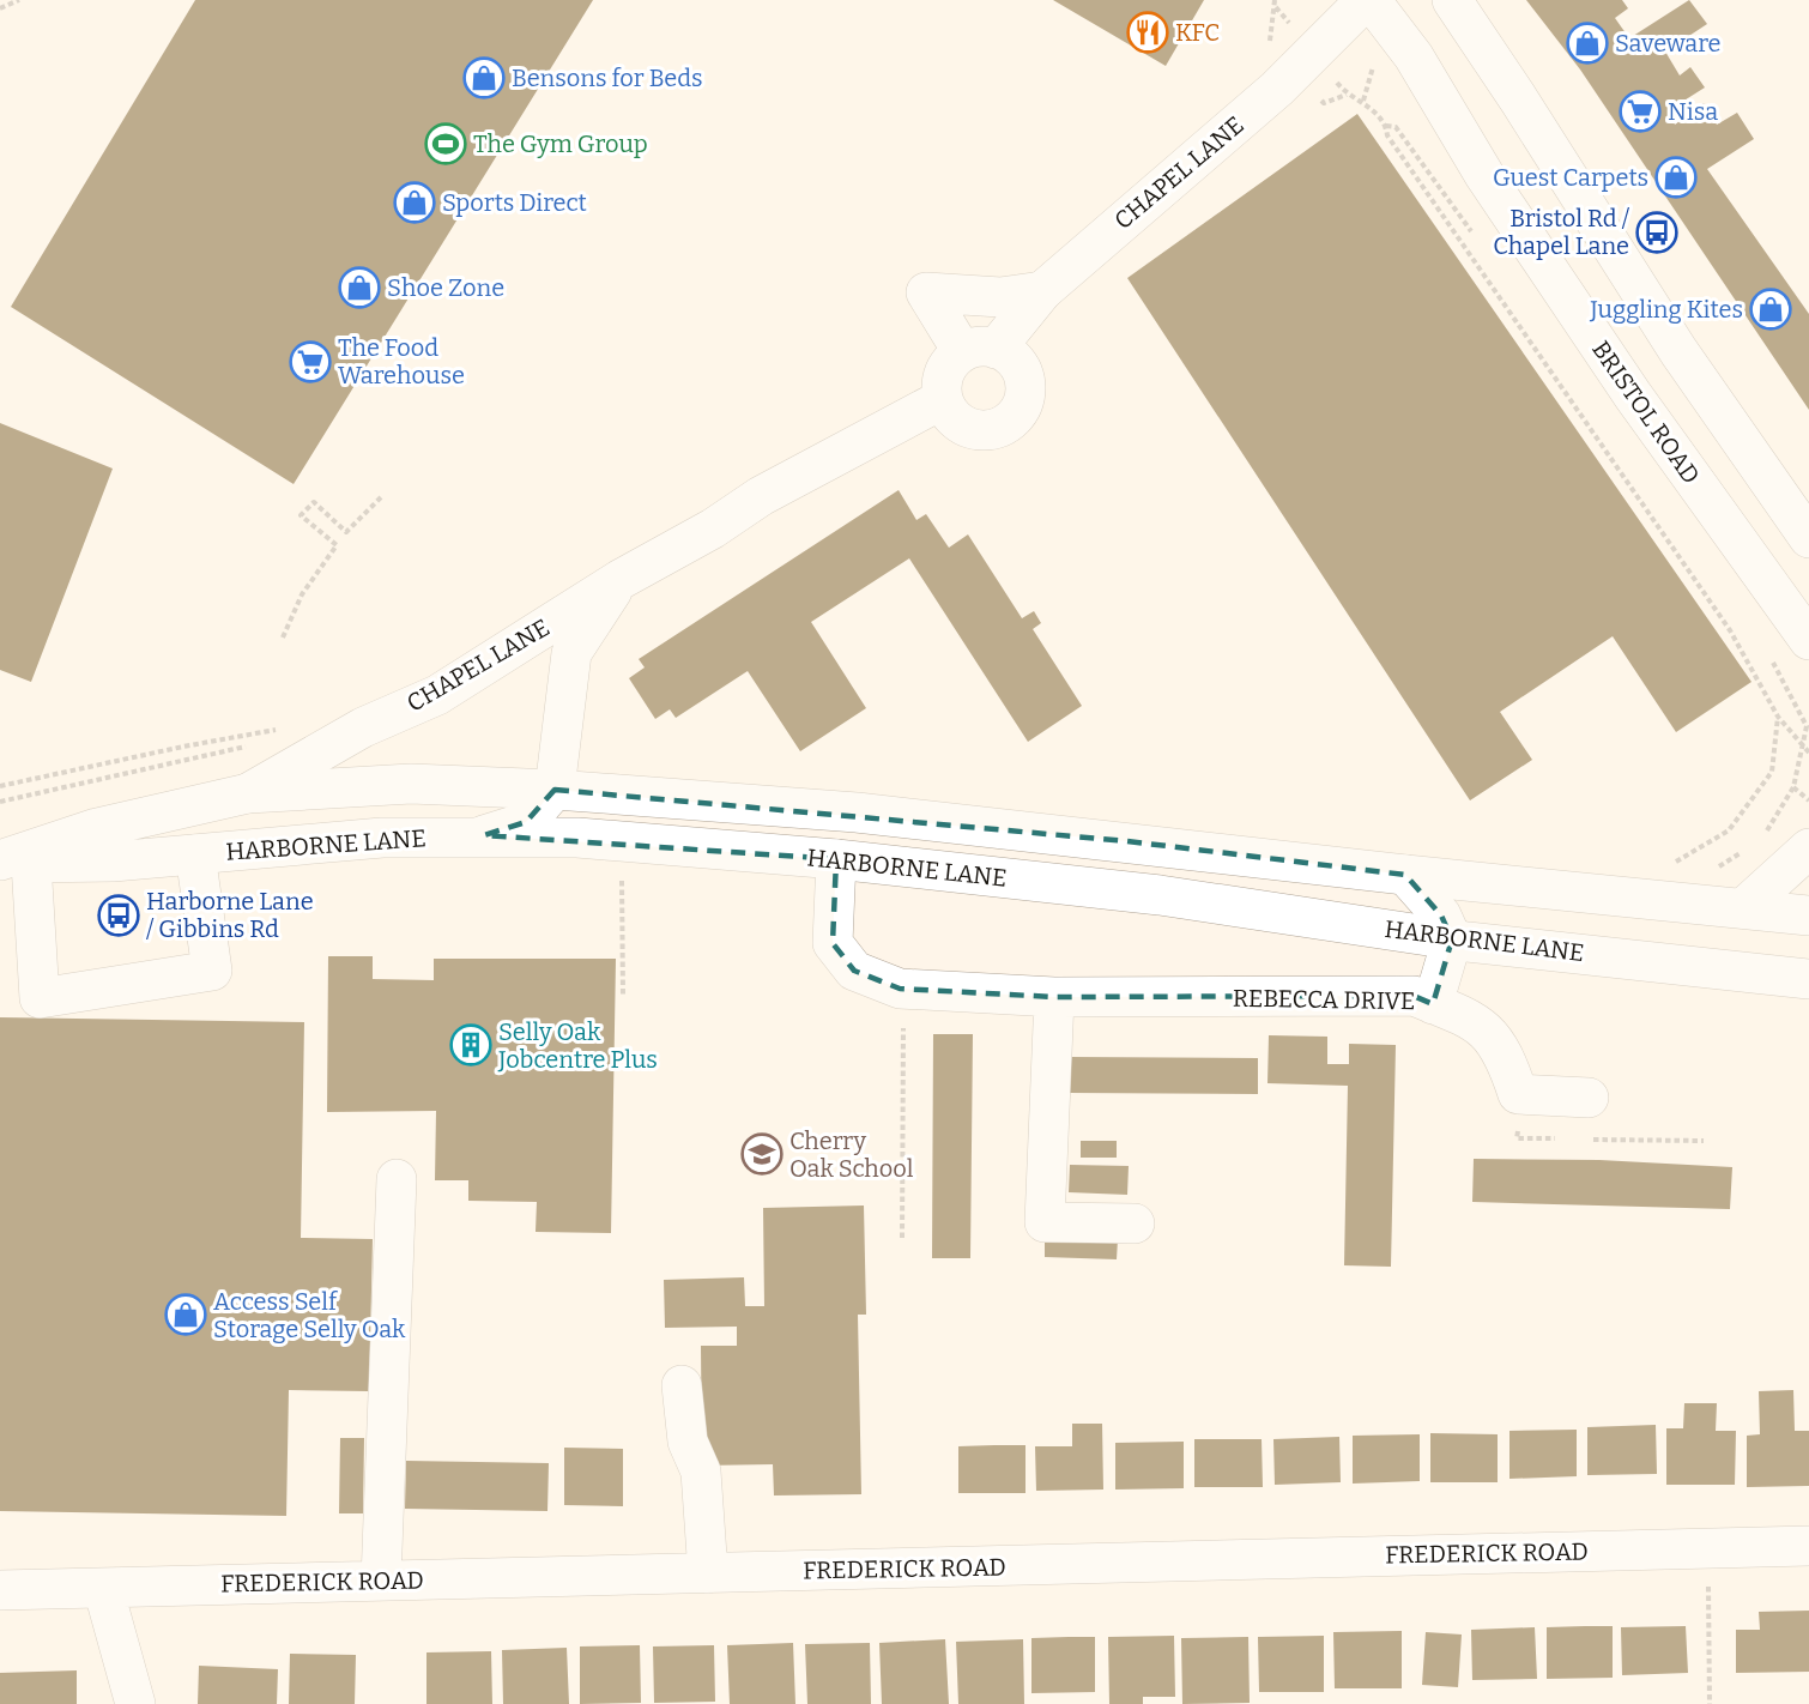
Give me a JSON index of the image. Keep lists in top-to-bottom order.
{
  "streets": {
    "main road": [
      "CHAPEL LANE",
      "BRISTOL ROAD",
      "HARBORNE LANE",
      "REBECCA DRIVE",
      "FREDERICK ROAD"
    ]
  },
  "crossings": [
    ["CHAPEL LANE", "BRISTOL ROAD"],
    ["CHAPEL LANE", "HARBORNE LANE"],
    ["HARBORNE LANE", "REBECCA DRIVE"]
  ],
  "places": {
    "restaurant": ["KFC"],
    "shop": [
      "Saveware",
      "Bensons for Beds",
      "Guest Carpets",
      "Sports Direct",
      "Shoe Zone",
      "Juggling Kites",
      "Access Self Storage Selly Oak"
    ],
    "supermarket": ["Nisa", "The Food Warehouse"],
    "sports": ["The Gym Group"],
    "bus stop": ["Bristol Rd / Chapel Lane", "Harborne Lane / Gibbins Rd"],
    "building": ["Selly Oak Jobcentre Plus"],
    "school or university": ["Cherry Oak School"]
  }
}
